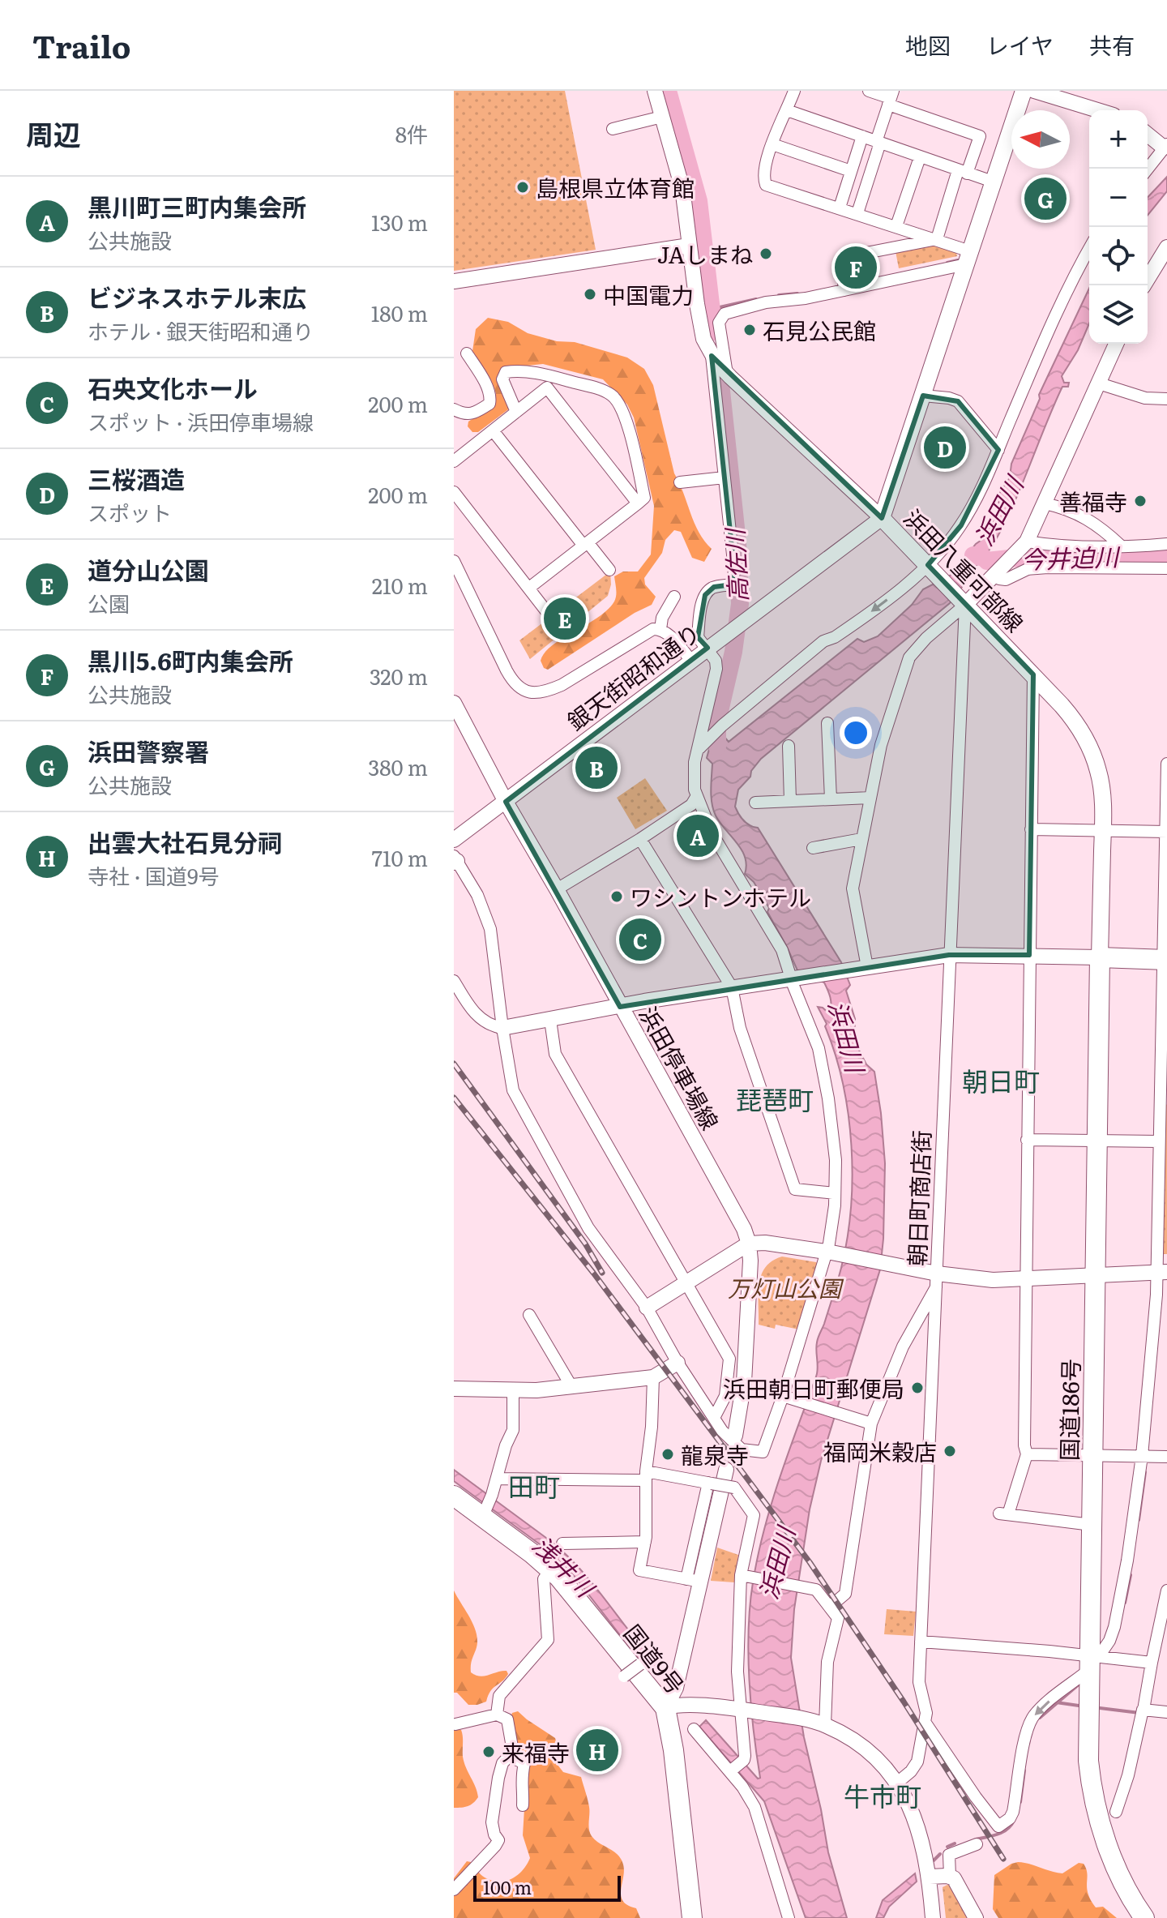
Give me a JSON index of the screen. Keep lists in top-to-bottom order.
{
  "streets": {
    "highway": ["国道186号", "国道9号"],
    "main road": ["浜田八重可部線"],
    "street": ["銀天街昭和通り", "浜田停車場線", "朝日町商店街"]
  },
  "crossings": [
    ["浜田八重可部線", "銀天街昭和通り"],
    ["浜田八重可部線", "朝日町商店街"],
    ["浜田八重可部線", "国道186号"],
    ["銀天街昭和通り", "浜田停車場線"]
  ],
  "districts": [
    "朝日町",
    "琵琶町",
    "田町",
    "牛市町"
  ],
  "water": [
    "浜田川",
    "今井迫川",
    "高佐川",
    "浅井川"
  ],
  "parks": ["万灯山公園"],
  "places": [
    "島根県立体育館",
    "JAしまね",
    "中国電力",
    "石見公民館",
    "善福寺",
    "ワシントンホテル",
    "浜田朝日町郵便局",
    "福岡米穀店",
    "龍泉寺",
    "来福寺"
  ],
  "scale_bar": "100 m",
  "north": "left",
  "page": {
    "header": "Trailo",
    "nav": ["地図", "レイヤ", "共有"],
    "heading": ["周辺", "8件"],
    "map_buttons": ["+", "−"],
    "pins": [
      "G",
      "F",
      "D",
      "E",
      "B",
      "A",
      "C",
      "H"
    ],
    "list": [
      {
        "mark": "A",
        "name": "黒川町三町内集会所",
        "note": "公共施設",
        "value": "130 m"
      },
      {
        "mark": "B",
        "name": "ビジネスホテル末広",
        "note": "ホテル · 銀天街昭和通り",
        "value": "180 m"
      },
      {
        "mark": "C",
        "name": "石央文化ホール",
        "note": "スポット · 浜田停車場線",
        "value": "200 m"
      },
      {
        "mark": "D",
        "name": "三桜酒造",
        "note": "スポット",
        "value": "200 m"
      },
      {
        "mark": "E",
        "name": "道分山公園",
        "note": "公園",
        "value": "210 m"
      },
      {
        "mark": "F",
        "name": "黒川5.6町内集会所",
        "note": "公共施設",
        "value": "320 m"
      },
      {
        "mark": "G",
        "name": "浜田警察署",
        "note": "公共施設",
        "value": "380 m"
      },
      {
        "mark": "H",
        "name": "出雲大社石見分祠",
        "note": "寺社 · 国道9号",
        "value": "710 m"
      }
    ],
    "scale": "100 m"
  }
}
